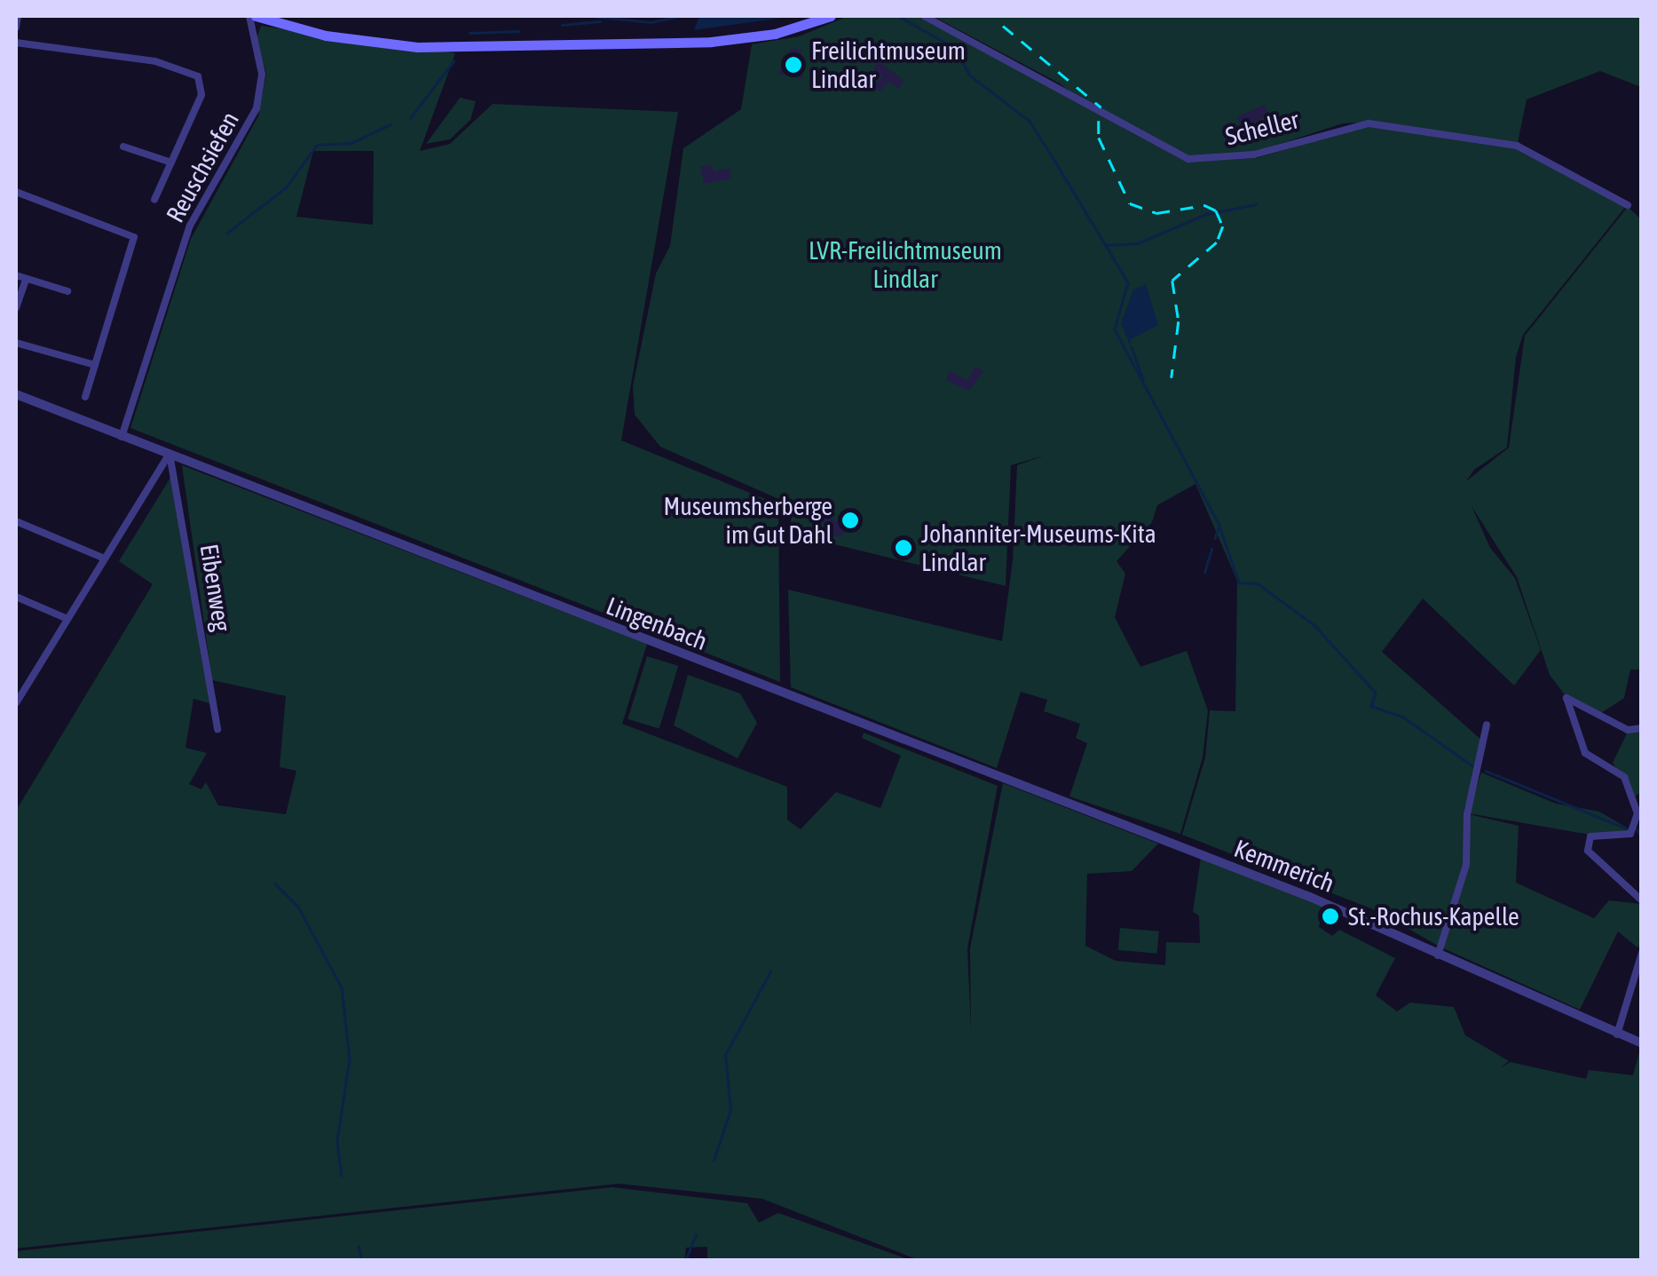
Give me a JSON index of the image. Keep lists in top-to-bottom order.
{
  "streets": {
    "street": [
      "Scheller",
      "Reuschsiefen",
      "Eibenweg",
      "Lingenbach",
      "Kemmerich"
    ]
  },
  "crossings": [
    ["Reuschsiefen", "Lingenbach"],
    ["Eibenweg", "Lingenbach"],
    ["Lingenbach", "Kemmerich"]
  ],
  "parks": ["LVR-Freilichtmuseum Lindlar"],
  "places": [
    "Freilichtmuseum Lindlar",
    "Museumsherberge im Gut Dahl",
    "Johanniter-Museums-Kita Lindlar",
    "St.-Rochus-Kapelle"
  ]
}
